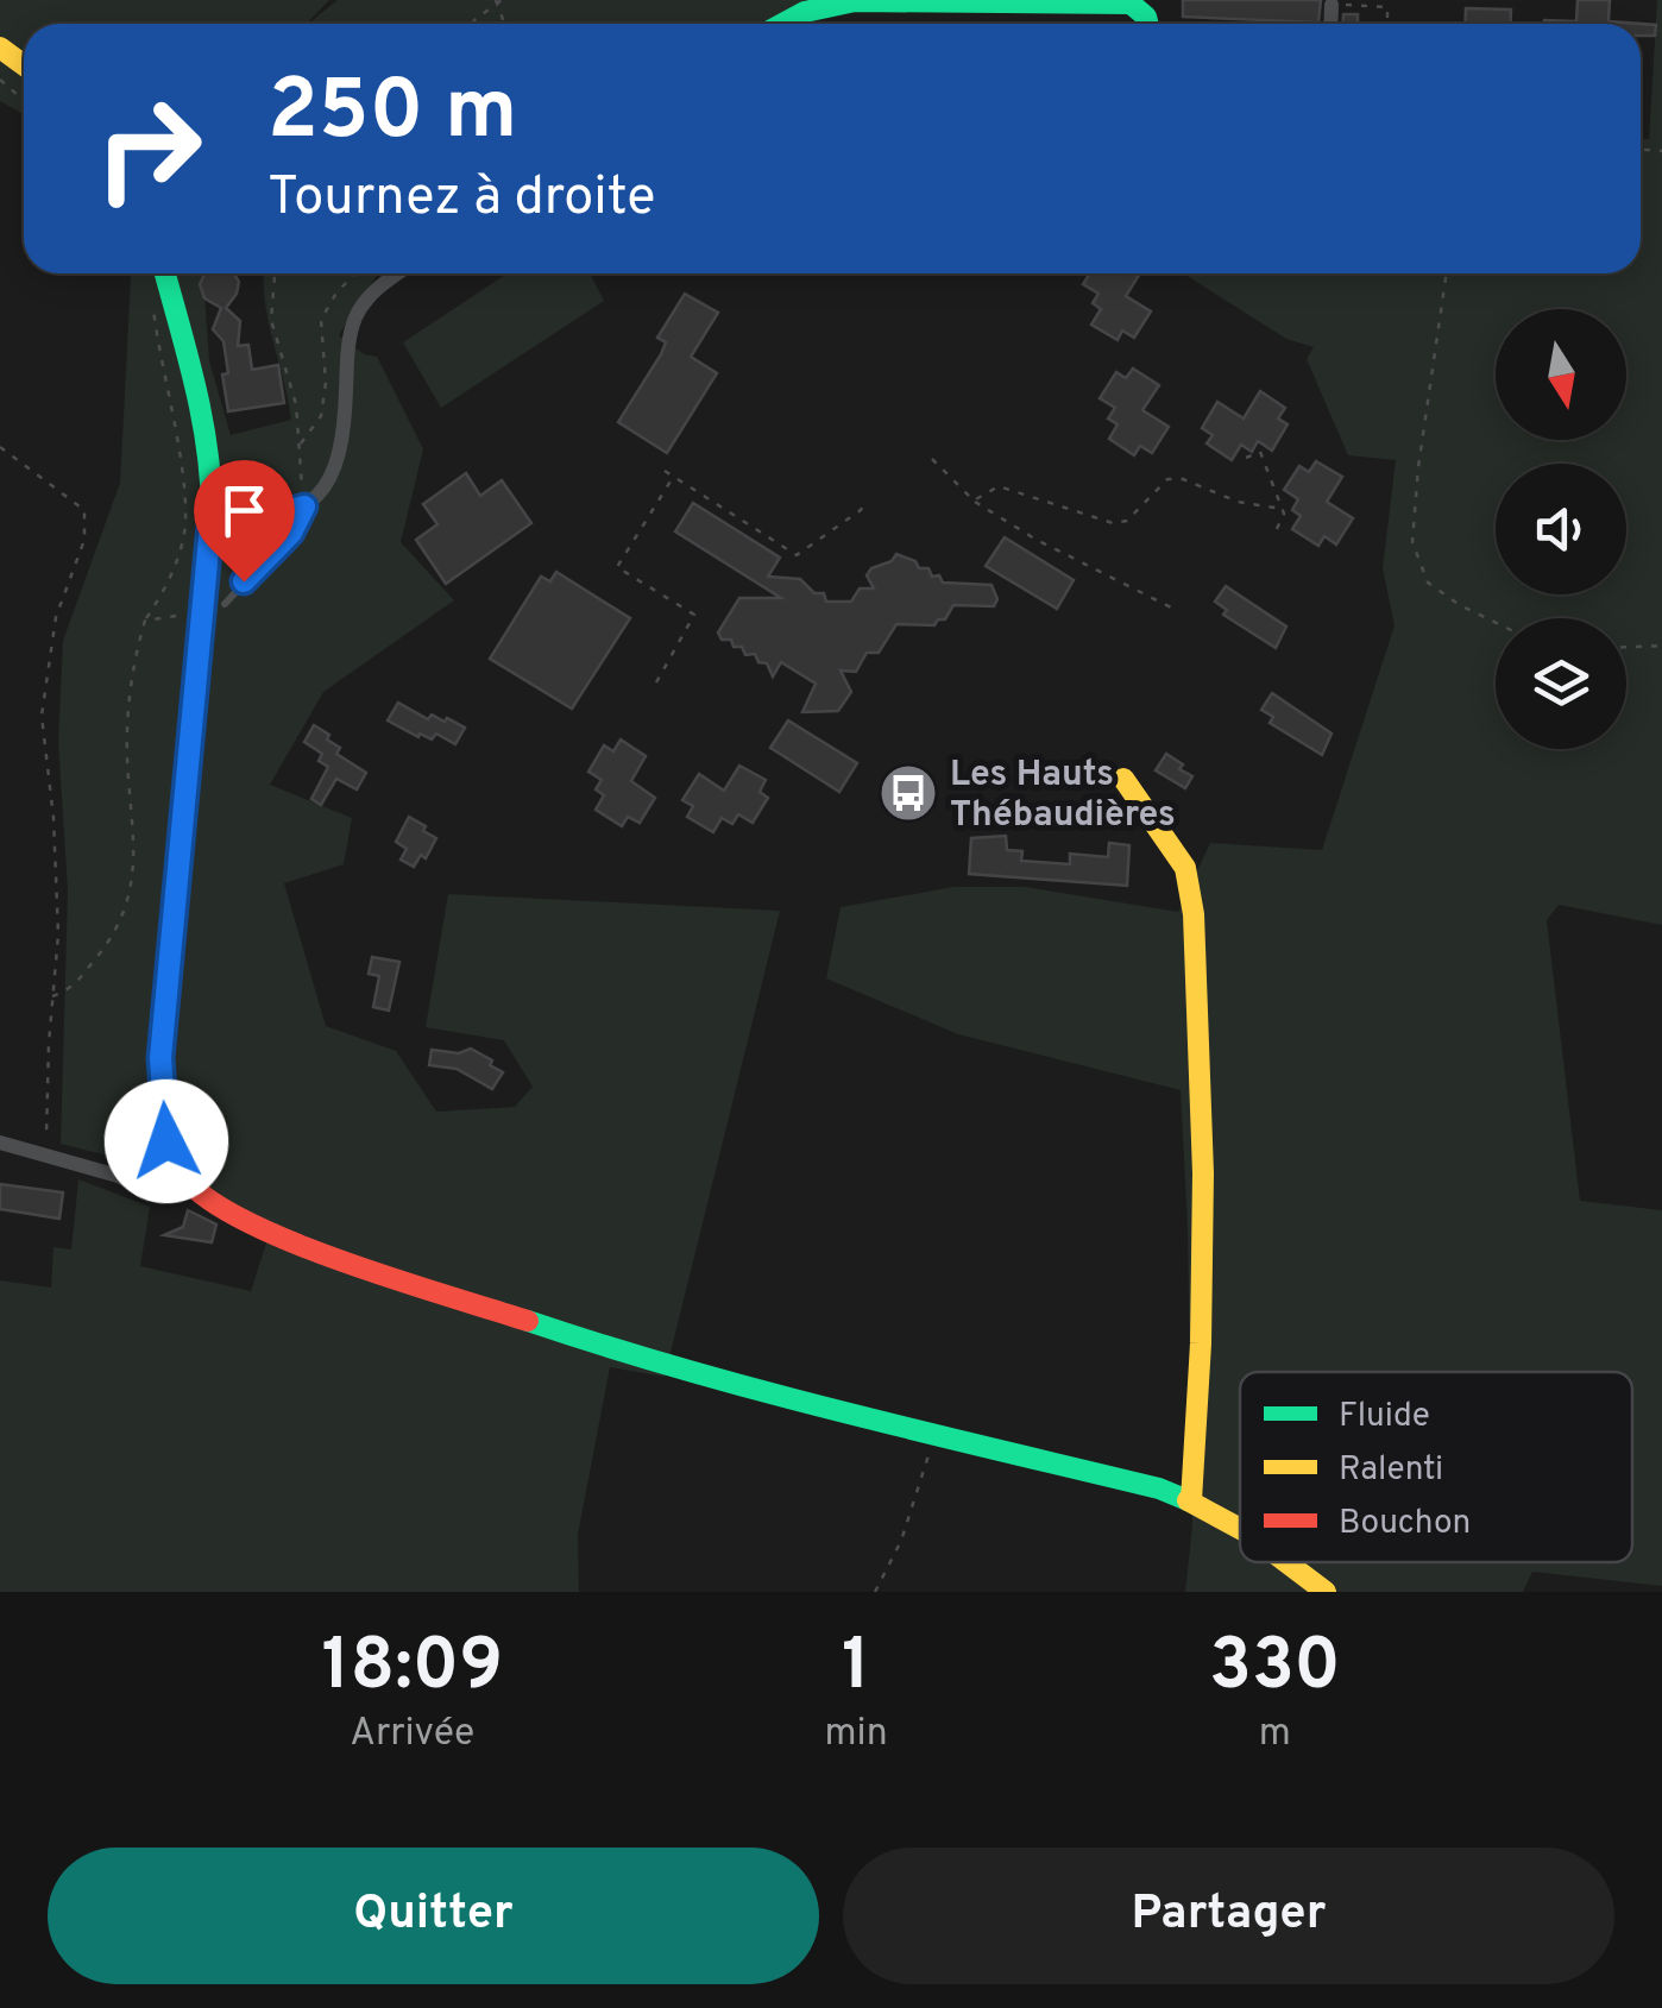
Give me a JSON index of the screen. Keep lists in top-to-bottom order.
{
  "places": {
    "bus stop": ["Les Hauts Thébaudières"]
  },
  "legend": ["Fluide", "Ralenti", "Bouchon"],
  "north": "bottom",
  "page": {
    "turn": ["250 m", "Tournez à droite"],
    "eta": [
      "18:09",
      "Arrivée",
      "1",
      "min",
      "330",
      "m"
    ],
    "buttons": ["Quitter", "Partager"]
  }
}
